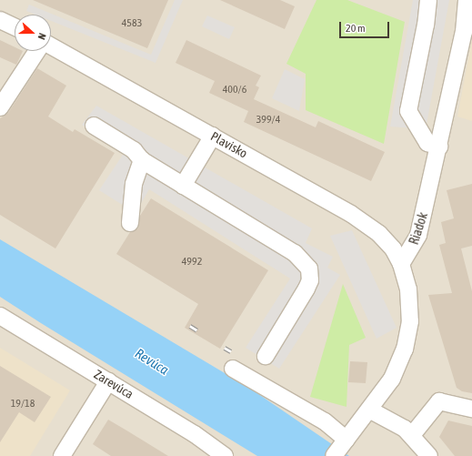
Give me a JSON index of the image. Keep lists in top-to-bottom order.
{
  "streets": {
    "street": ["Plavisko", "Riadok", "Zarevúca"]
  },
  "crossings": [
    ["Plavisko", "Riadok"]
  ],
  "water": ["Revúca"],
  "house_numbers": [
    "4583",
    "400/6",
    "399/4",
    "4992",
    "19/18"
  ],
  "scale_bar": "20 m",
  "north": "right"
}
